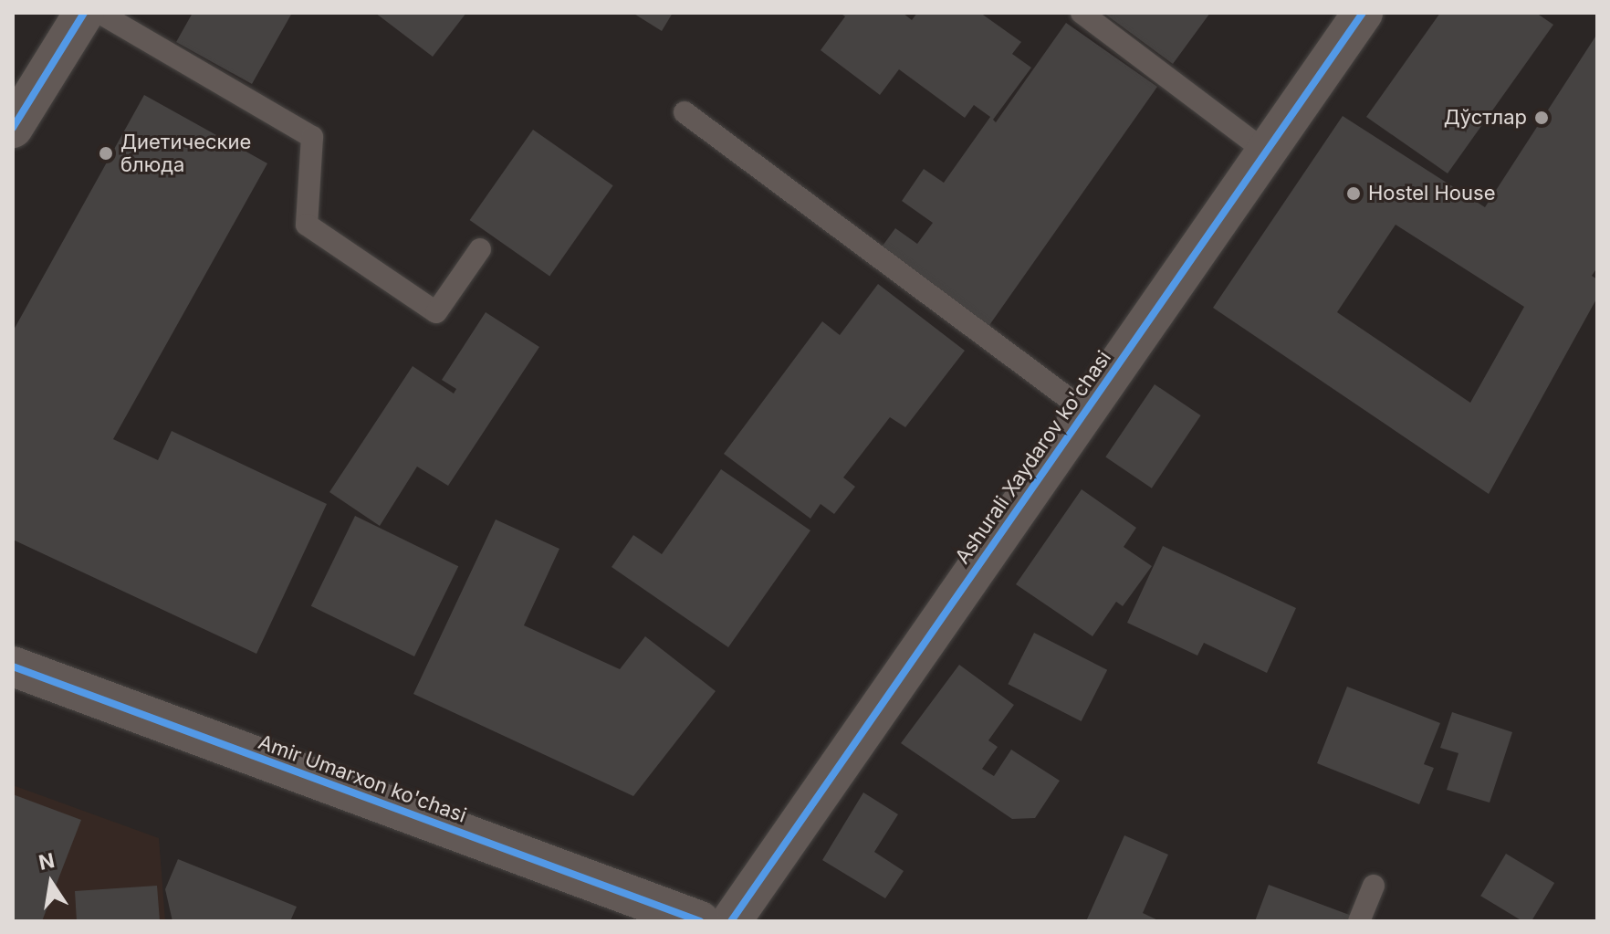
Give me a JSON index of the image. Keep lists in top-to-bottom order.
{
  "streets": {
    "street": ["Ashurali Xaydarov ko'chasi", "Amir Umarxon ko'chasi"]
  },
  "places": ["Дўстлар", "Диетические блюда", "Hostel House"],
  "north": "top"
}
